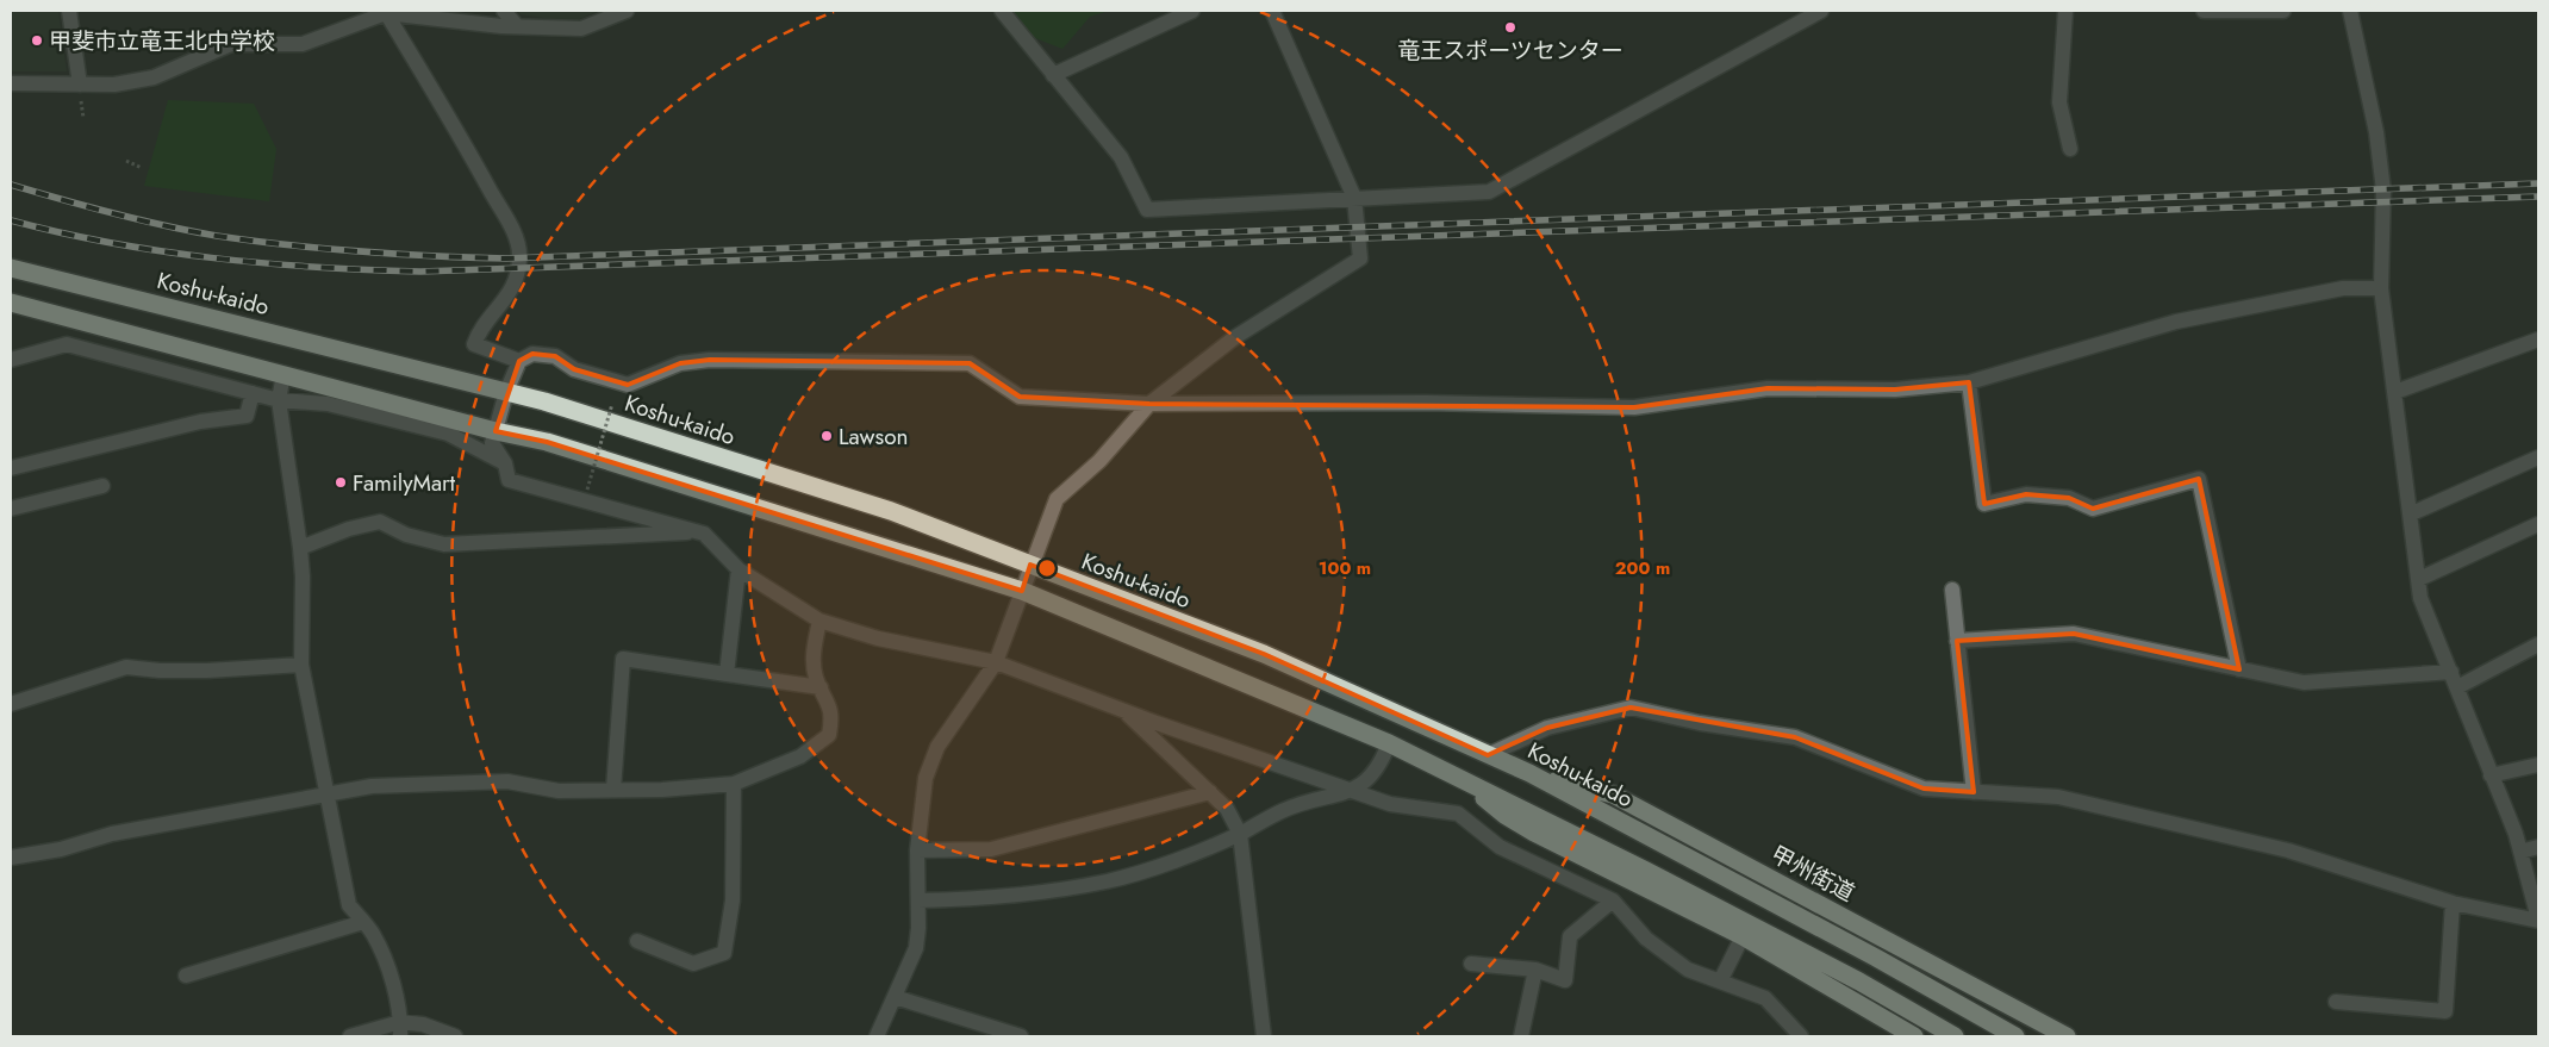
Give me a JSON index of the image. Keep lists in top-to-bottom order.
{
  "streets": {
    "highway": ["Koshu-kaido", "甲州街道"]
  },
  "crossings": [
    ["Koshu-kaido", "甲州街道"]
  ],
  "places": [
    "竜王スポーツセンター",
    "甲斐市立竜王北中学校",
    "Lawson",
    "FamilyMart"
  ],
  "rings": ["100 m", "200 m"]
}
